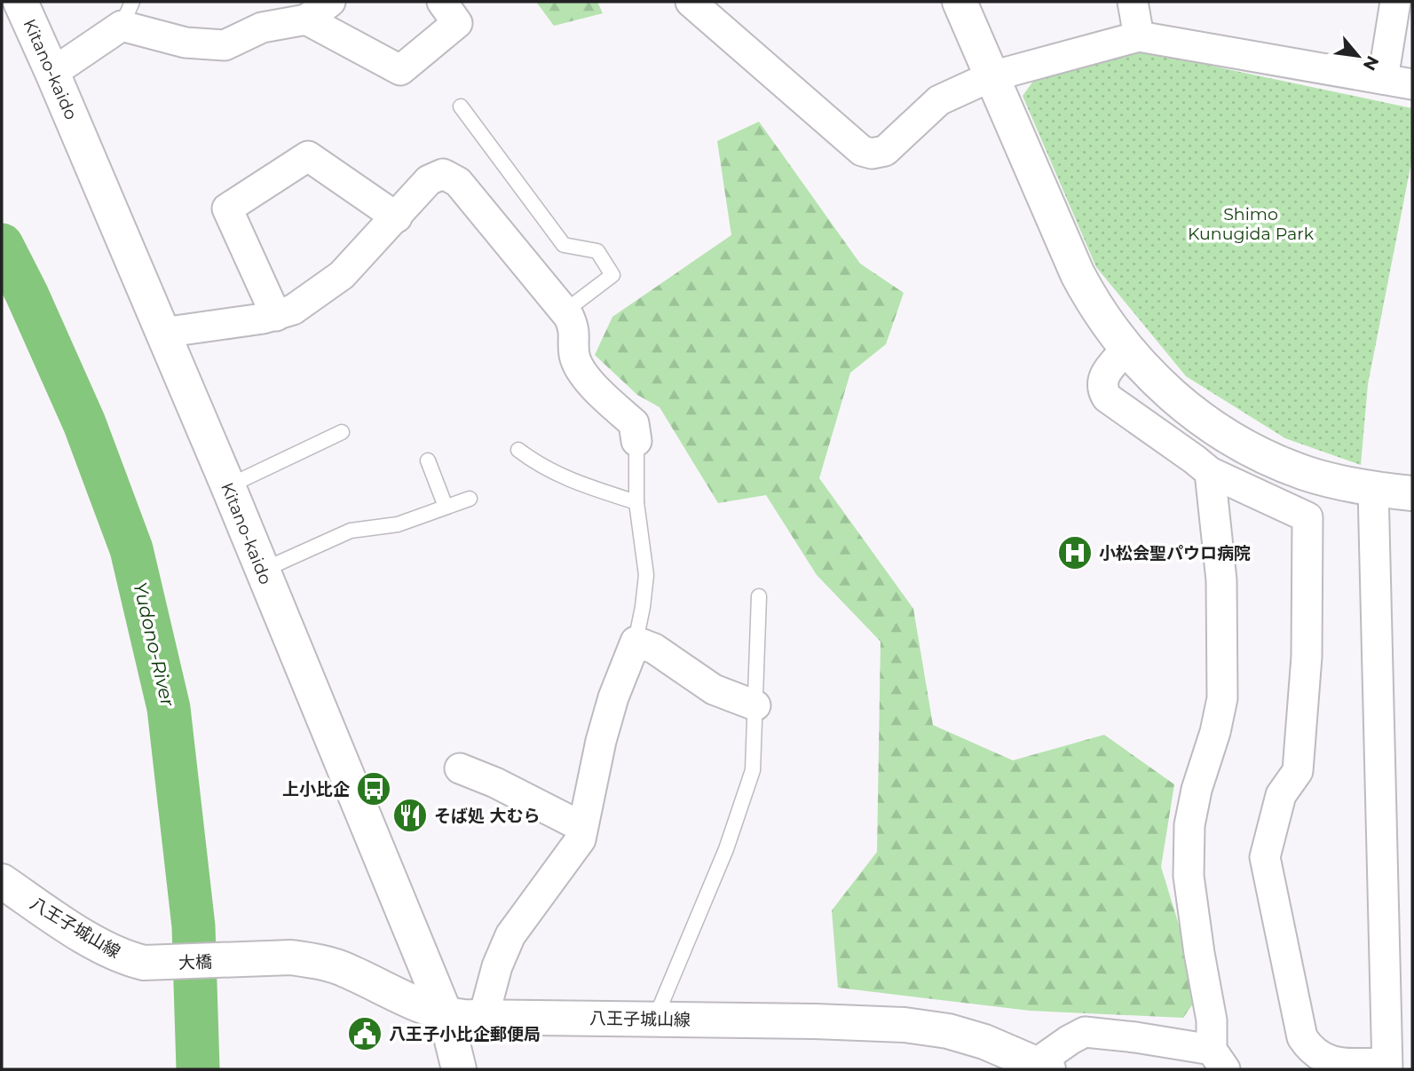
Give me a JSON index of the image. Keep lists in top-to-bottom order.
{
  "streets": {
    "main road": ["Kitano-kaido", "八王子城山線", "大橋"]
  },
  "crossings": [
    ["Kitano-kaido", "八王子城山線"],
    ["八王子城山線", "大橋"]
  ],
  "water": ["Yudono-River"],
  "parks": ["Shimo Kunugida Park"],
  "places": {
    "hospital": ["小松会聖パウロ病院"],
    "bus stop": ["上小比企"],
    "restaurant": ["そば処 大むら"],
    "public building": ["八王子小比企郵便局"]
  },
  "north": "bottom right"
}
